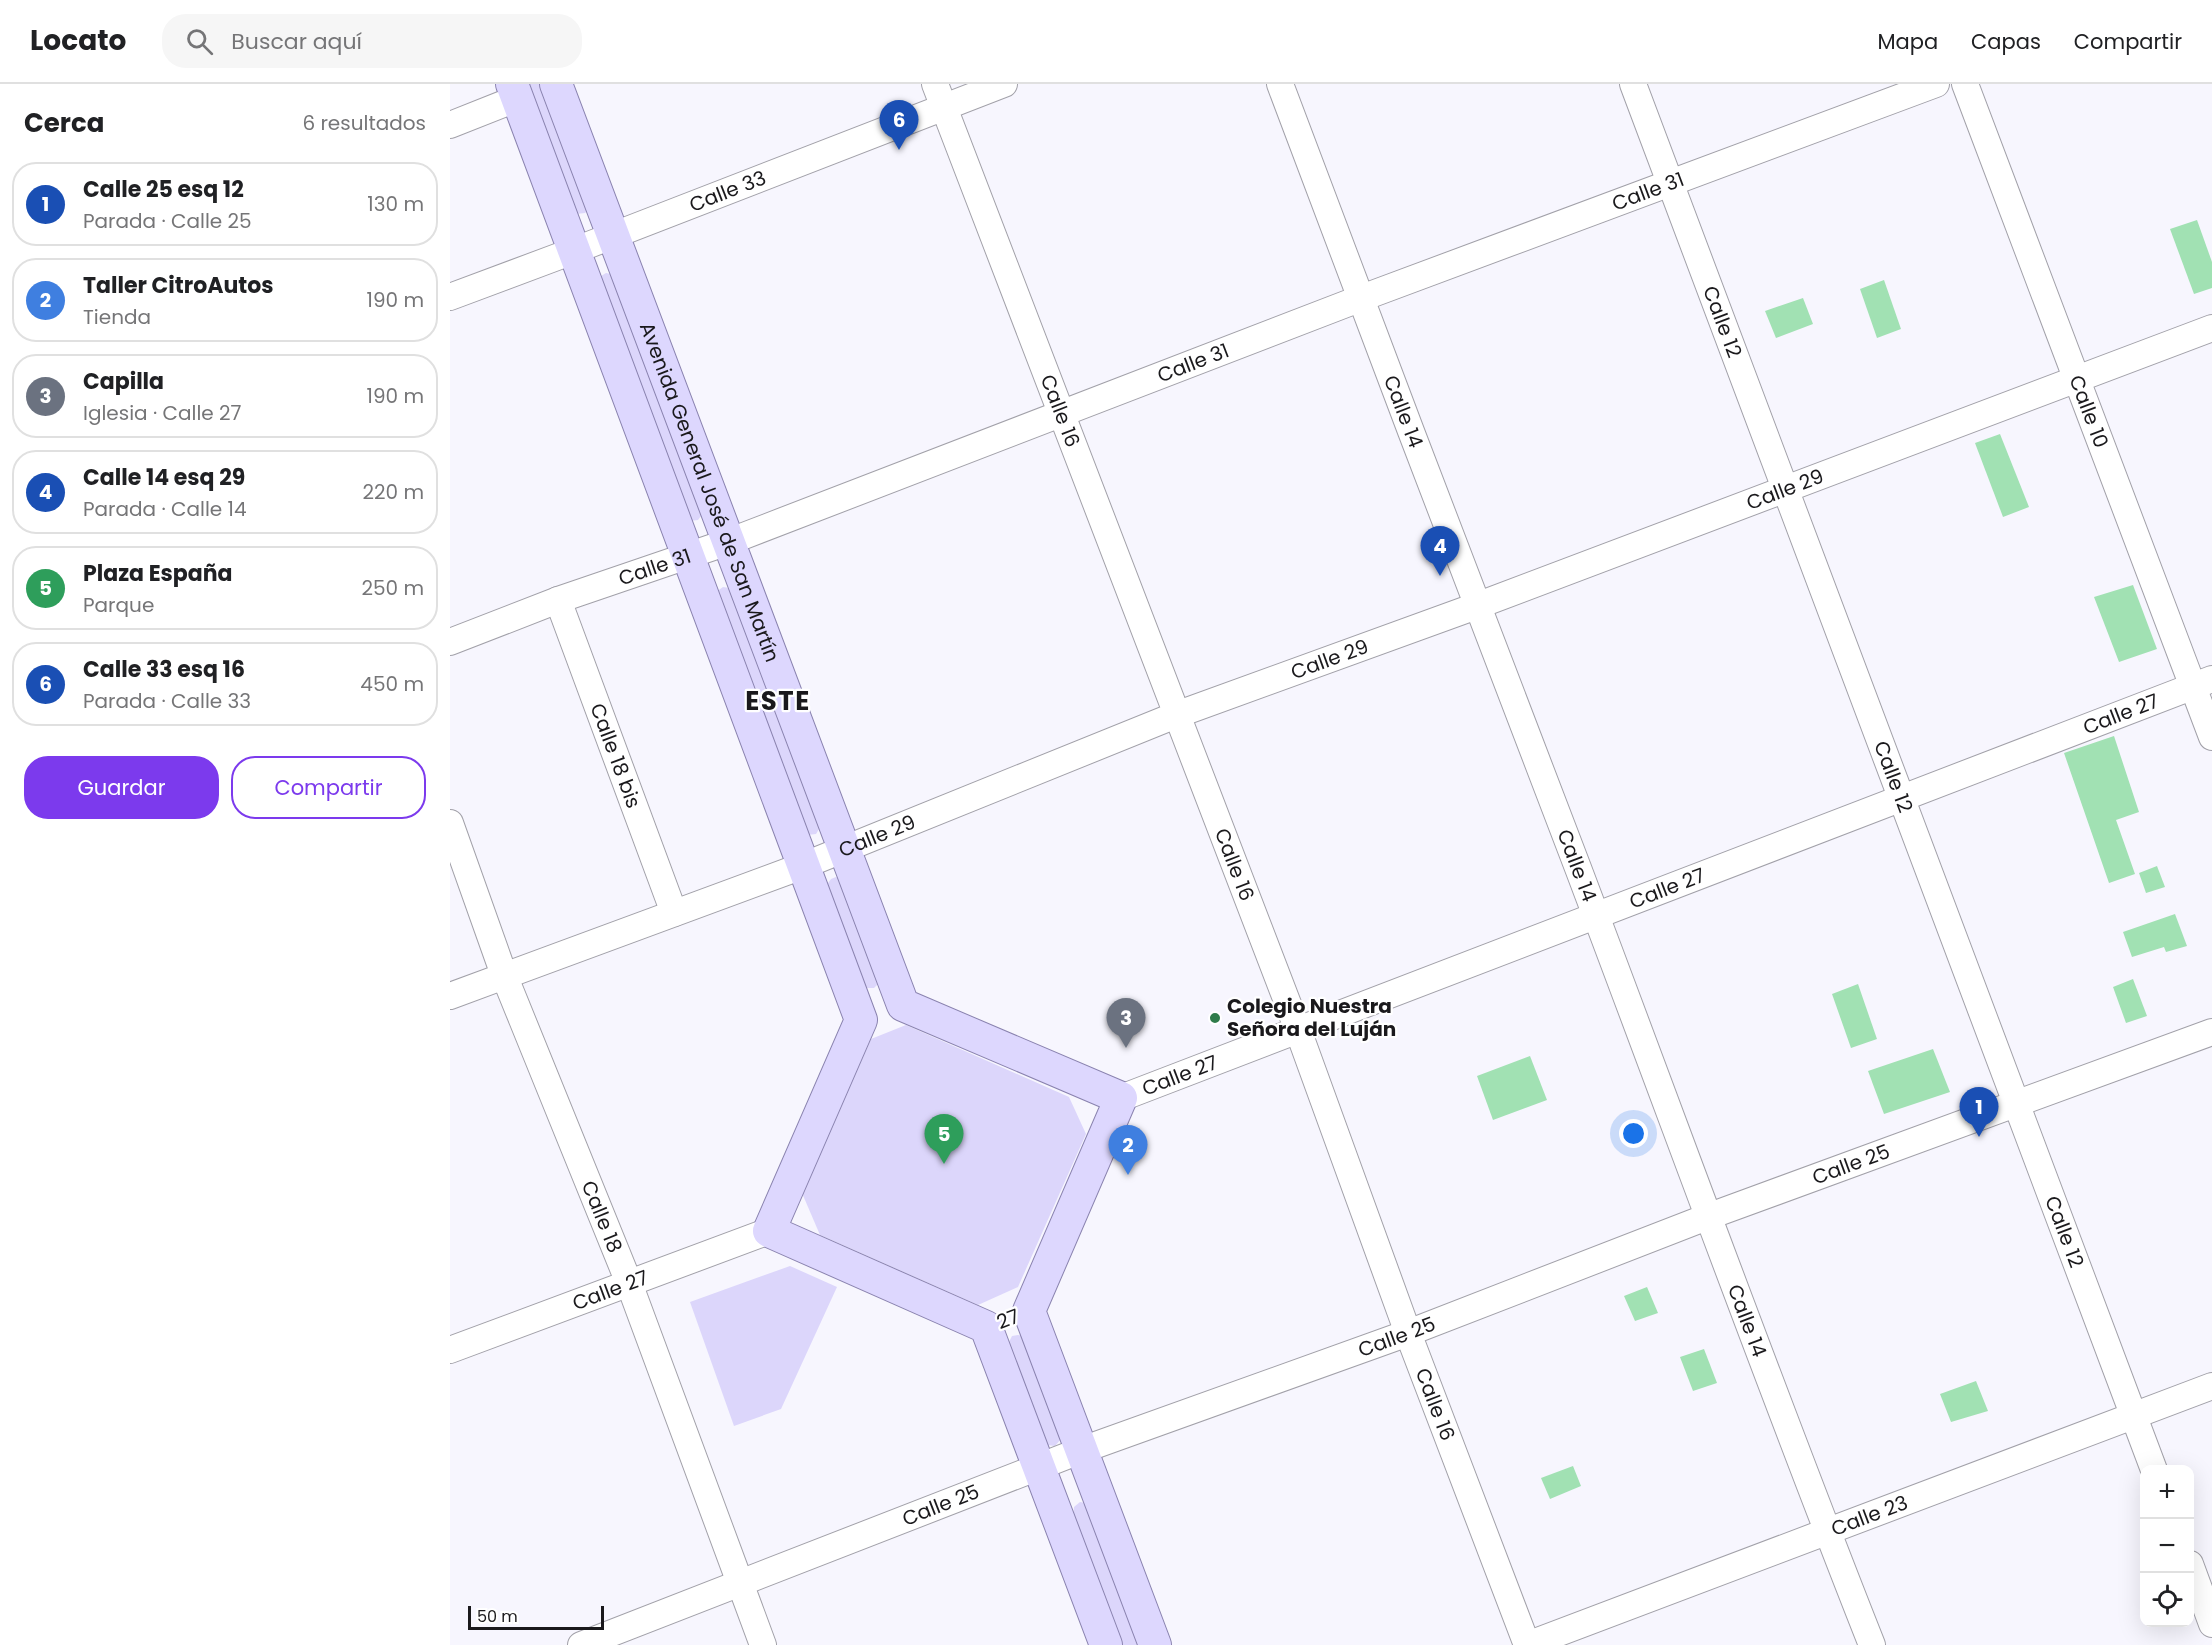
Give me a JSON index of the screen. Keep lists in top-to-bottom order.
{
  "streets": {
    "main road": ["Avenida General José de San Martín", "27"],
    "street": [
      "Calle 33",
      "Calle 31",
      "Calle 12",
      "Calle 16",
      "Calle 14",
      "Calle 10",
      "Calle 29",
      "Calle 27",
      "Calle 18 bis",
      "Calle 25",
      "Calle 18",
      "Calle 23"
    ]
  },
  "crossings": [
    ["Calle 33", "Calle 16"],
    ["Calle 33", "Avenida General José de San Martín"],
    ["Calle 31", "Calle 12"],
    ["Calle 31", "Calle 16"],
    ["Calle 31", "Calle 14"],
    ["Calle 31", "Avenida General José de San Martín"],
    ["Calle 31", "Calle 18 bis"],
    ["Calle 12", "Calle 29"],
    ["Calle 12", "Calle 27"],
    ["Calle 12", "Calle 25"],
    ["Calle 12", "Calle 23"],
    ["Calle 16", "Calle 29"],
    ["Calle 16", "Calle 27"],
    ["Calle 16", "Calle 25"],
    ["Calle 16", "Calle 23"],
    ["Calle 14", "Calle 29"],
    ["Calle 14", "Calle 27"],
    ["Calle 14", "Calle 25"],
    ["Calle 14", "Calle 23"],
    ["Calle 10", "Calle 29"],
    ["Calle 10", "Calle 27"],
    ["Calle 29", "Avenida General José de San Martín"],
    ["Calle 29", "Calle 18 bis"],
    ["Calle 29", "Calle 18"],
    ["Calle 27", "Calle 18"],
    ["Calle 25", "Calle 18"]
  ],
  "districts": ["ESTE"],
  "places": ["Colegio Nuestra Señora del Luján"],
  "scale_bar": "50 m",
  "page": {
    "header": "Locato",
    "search": "Buscar aquí",
    "nav": ["Mapa", "Capas", "Compartir"],
    "heading": ["Cerca", "6 resultados"],
    "pins": [
      "6",
      "4",
      "3",
      "1",
      "5",
      "2"
    ],
    "list": [
      {
        "mark": "1",
        "name": "Calle 25 esq 12",
        "note": "Parada · Calle 25",
        "value": "130 m"
      },
      {
        "mark": "2",
        "name": "Taller CitroAutos",
        "note": "Tienda",
        "value": "190 m"
      },
      {
        "mark": "3",
        "name": "Capilla",
        "note": "Iglesia · Calle 27",
        "value": "190 m"
      },
      {
        "mark": "4",
        "name": "Calle 14 esq 29",
        "note": "Parada · Calle 14",
        "value": "220 m"
      },
      {
        "mark": "5",
        "name": "Plaza España",
        "note": "Parque",
        "value": "250 m"
      },
      {
        "mark": "6",
        "name": "Calle 33 esq 16",
        "note": "Parada · Calle 33",
        "value": "450 m"
      }
    ],
    "buttons": ["Guardar", "Compartir"],
    "map_buttons": ["+", "−"],
    "scale": "50 m"
  }
}
